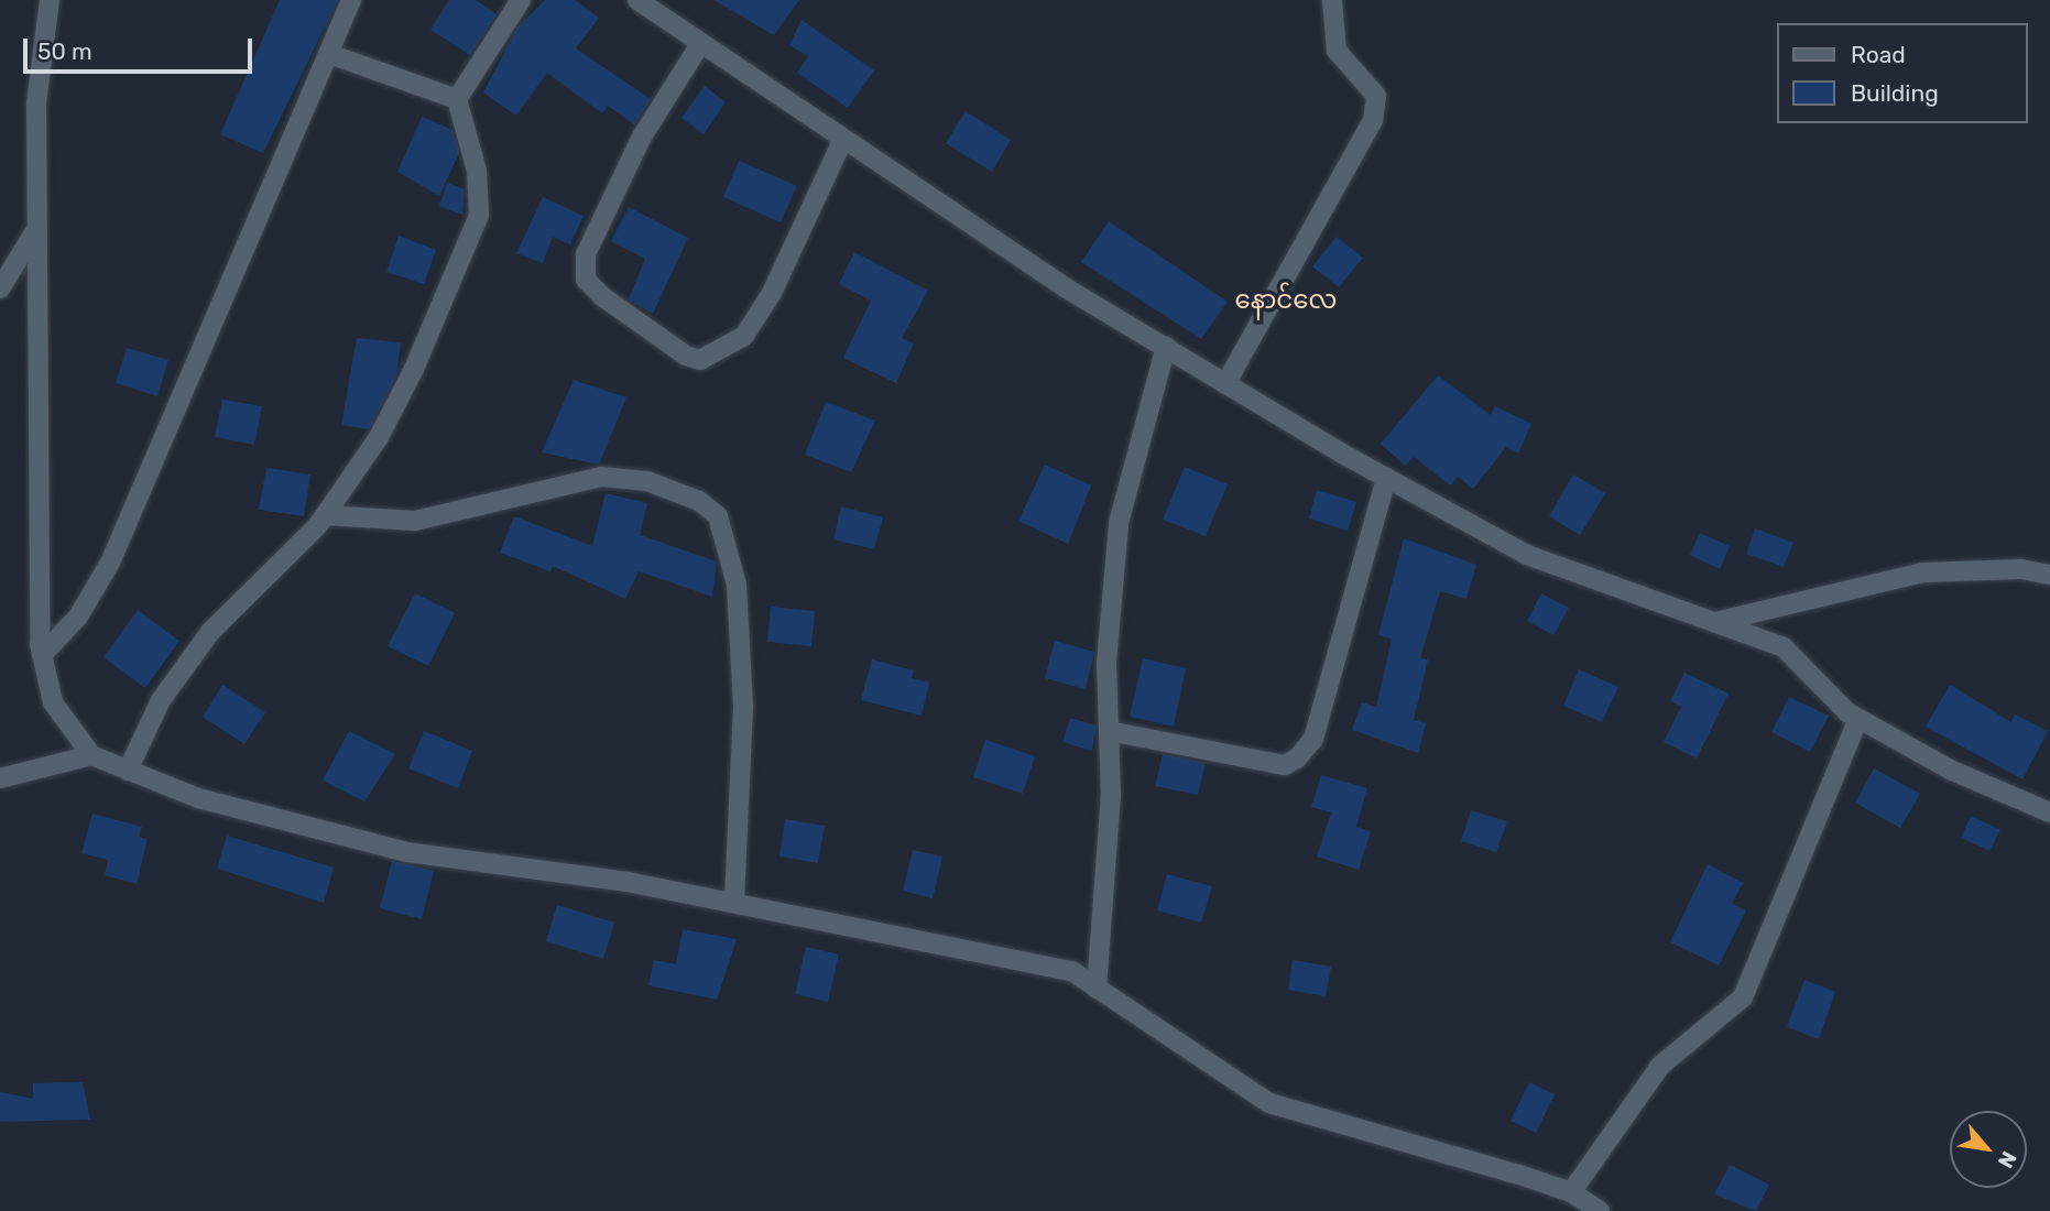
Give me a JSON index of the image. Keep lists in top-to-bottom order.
{
  "districts": ["နောင်လေ"],
  "legend": ["Road", "Building"],
  "scale_bar": "50 m",
  "north": "bottom right"
}
